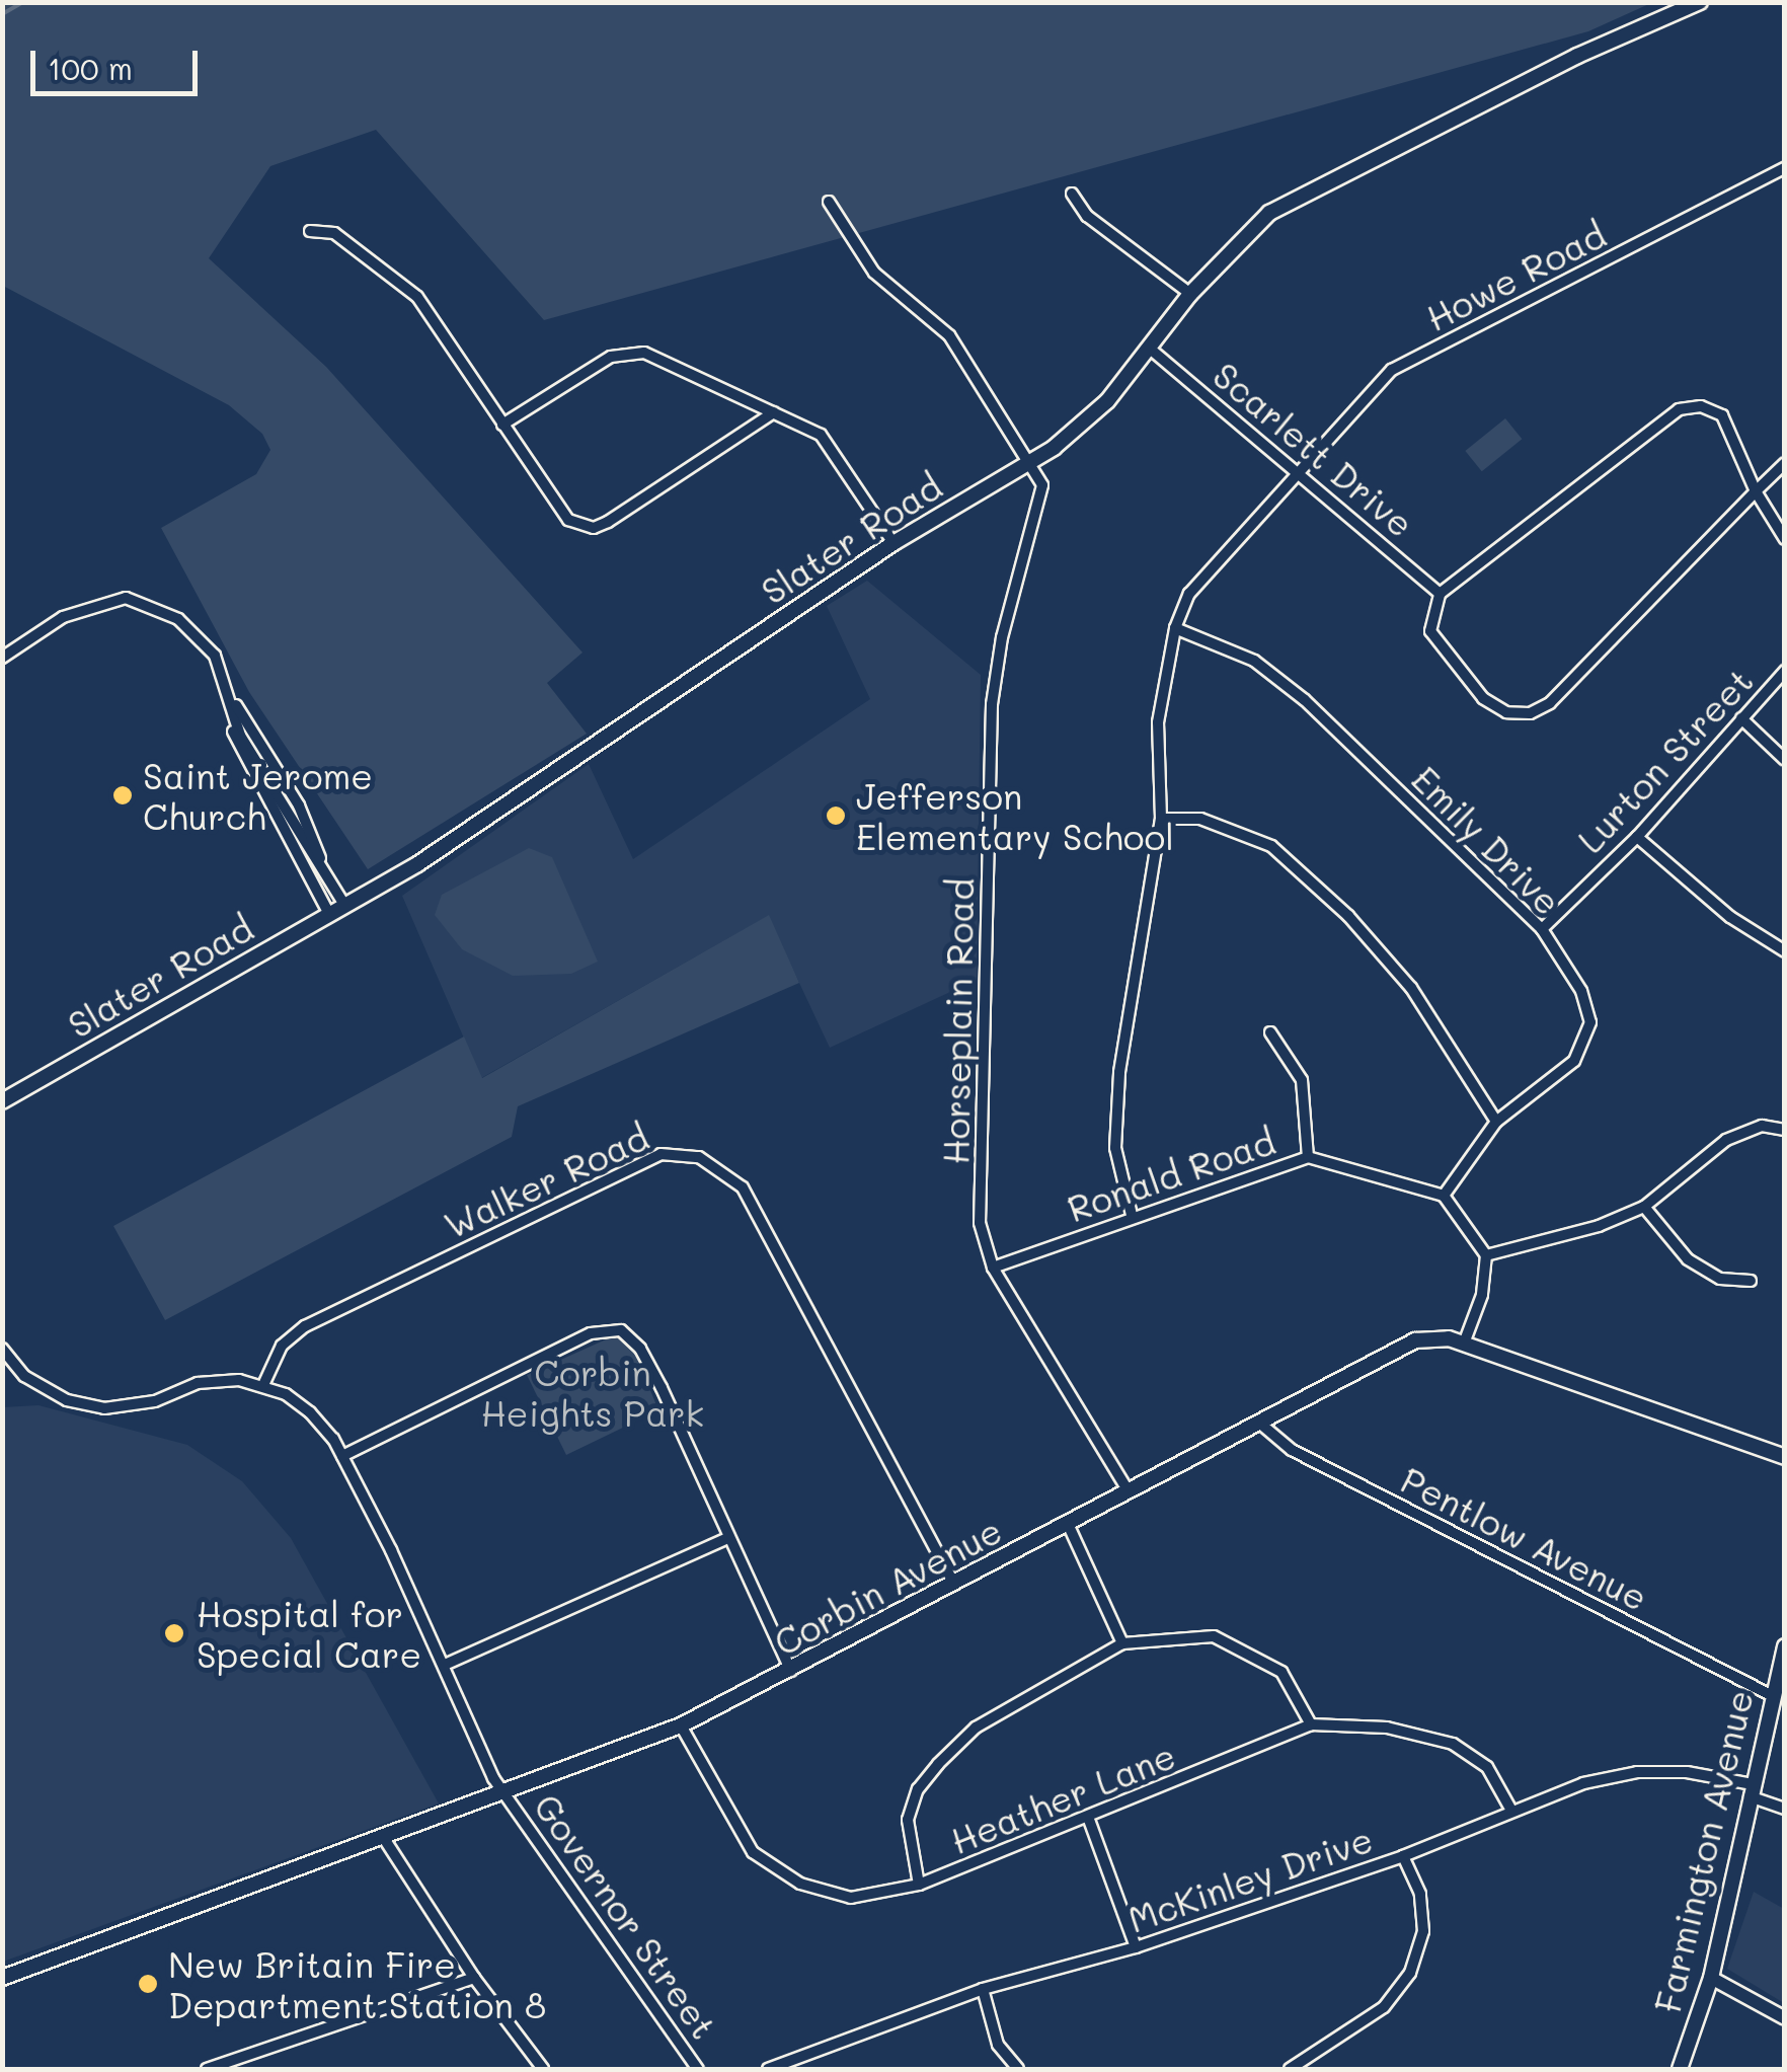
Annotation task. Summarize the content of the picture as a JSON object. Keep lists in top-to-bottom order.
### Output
{
  "streets": {
    "main road": ["Slater Road", "Corbin Avenue", "Farmington Avenue"],
    "street": [
      "Howe Road",
      "Scarlett Drive",
      "Lurton Street",
      "Emily Drive",
      "Horseplain Road",
      "Ronald Road",
      "Walker Road",
      "Pentlow Avenue",
      "Heather Lane",
      "McKinley Drive",
      "Governor Street"
    ]
  },
  "crossings": [
    ["Howe Road", "Scarlett Drive"],
    ["Howe Road", "Emily Drive"],
    ["Howe Road", "Ronald Road"],
    ["Scarlett Drive", "Slater Road"],
    ["Slater Road", "Horseplain Road"],
    ["Lurton Street", "Emily Drive"],
    ["Emily Drive", "Ronald Road"],
    ["Horseplain Road", "Ronald Road"],
    ["Horseplain Road", "Corbin Avenue"],
    ["Walker Road", "Corbin Avenue"],
    ["Walker Road", "Governor Street"],
    ["Pentlow Avenue", "Corbin Avenue"],
    ["Pentlow Avenue", "Farmington Avenue"],
    ["Corbin Avenue", "Heather Lane"],
    ["Corbin Avenue", "Governor Street"],
    ["Heather Lane", "McKinley Drive"],
    ["Farmington Avenue", "McKinley Drive"]
  ],
  "parks": ["Corbin Heights Park"],
  "places": [
    "Saint Jerome Church",
    "Jefferson Elementary School",
    "Hospital for Special Care",
    "New Britain Fire Department Station 8"
  ],
  "scale_bar": "100 m"
}
